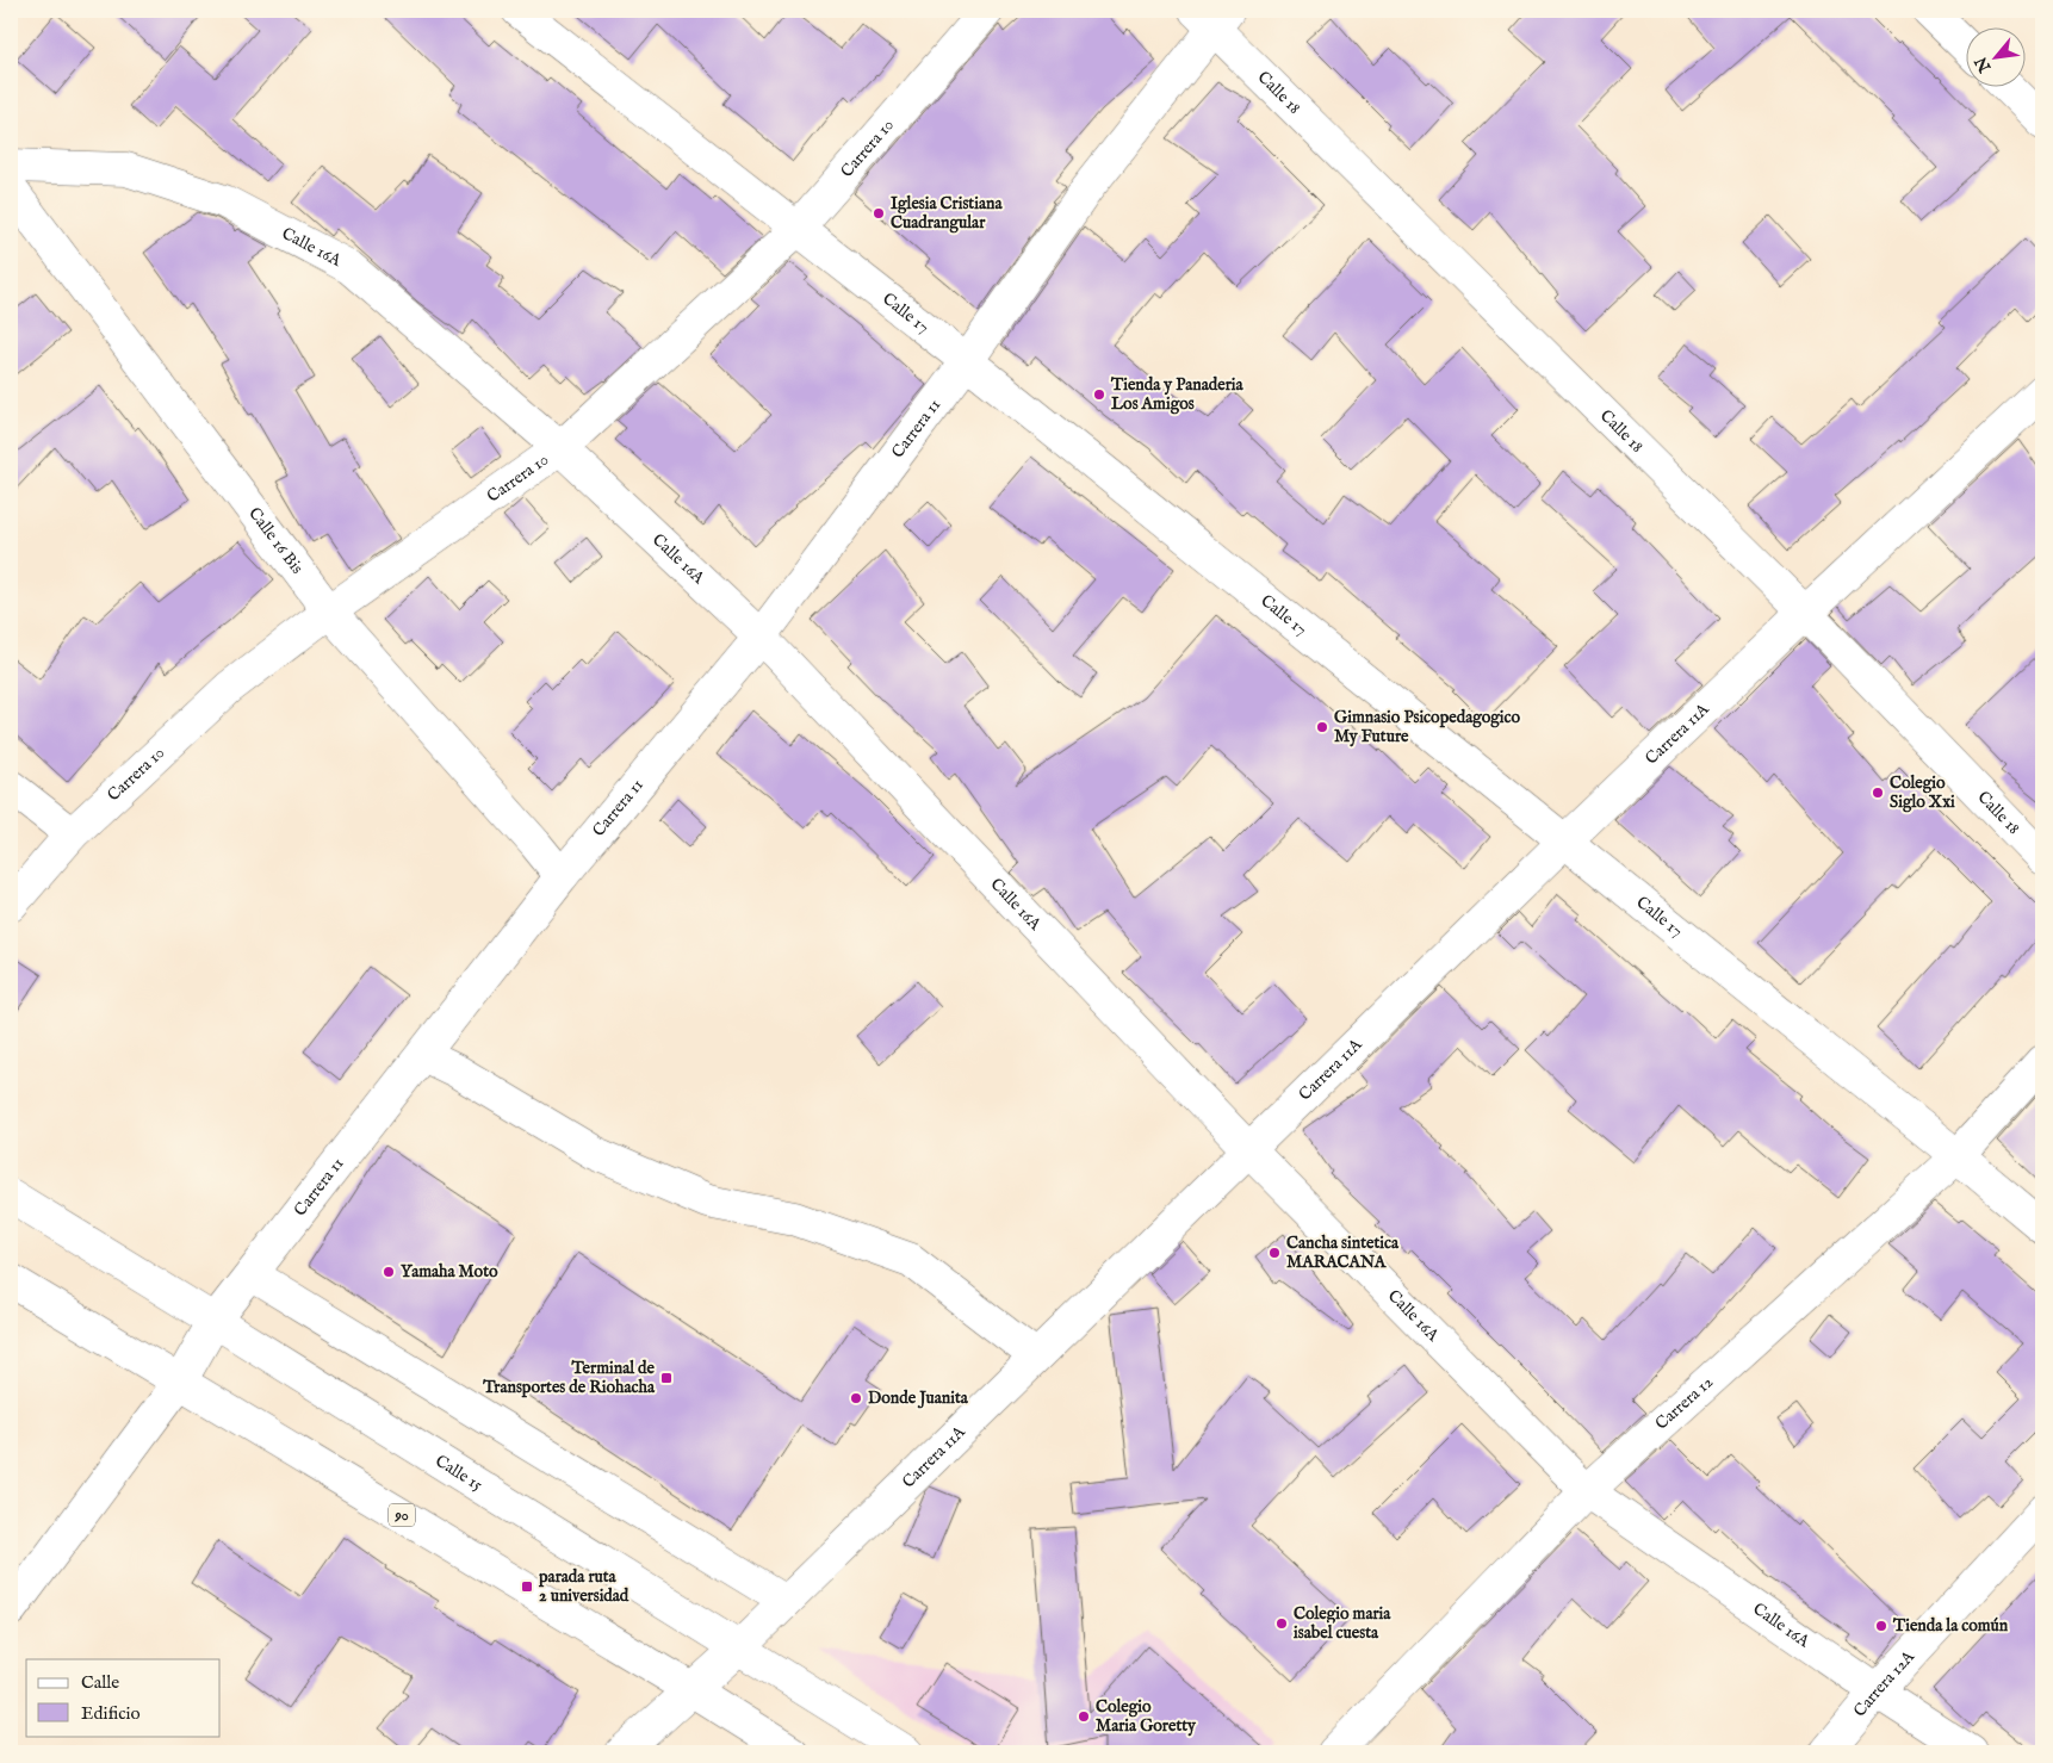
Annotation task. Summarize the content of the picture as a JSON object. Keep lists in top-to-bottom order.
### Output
{
  "streets": {
    "main road": [
      "Calle 18",
      "Carrera 10",
      "Calle 16A",
      "Calle 17",
      "Carrera 11",
      "Calle 16 Bis",
      "Carrera 11A",
      "Carrera 12",
      "Calle 15",
      "90",
      "Carrera 12A"
    ]
  },
  "crossings": [
    ["Calle 18", "Carrera 11"],
    ["Calle 18", "Carrera 11A"],
    ["Carrera 10", "Calle 16A"],
    ["Carrera 10", "Calle 17"],
    ["Carrera 10", "Calle 16 Bis"],
    ["Calle 16A", "Carrera 11"],
    ["Calle 16A", "Carrera 11A"],
    ["Calle 16A", "Carrera 12"],
    ["Calle 16A", "Carrera 12A"],
    ["Calle 17", "Carrera 11"],
    ["Calle 17", "Carrera 11A"],
    ["Calle 17", "Carrera 12"],
    ["Carrera 11", "Calle 16 Bis"],
    ["Carrera 11", "Calle 15"],
    ["Carrera 11", "90"],
    ["Carrera 11A", "Calle 15"],
    ["Carrera 11A", "90"]
  ],
  "places": {
    "other": [
      "Iglesia Cristiana Cuadrangular",
      "Tienda y Panaderia Los Amigos",
      "Gimnasio Psicopedagogico My Future",
      "Colegio Siglo Xxi",
      "Cancha sintetica MARACANA",
      "Yamaha Moto",
      "Donde Juanita",
      "Colegio maria isabel cuesta",
      "Tienda la común",
      "Colegio Maria Goretty"
    ],
    "transit": ["Terminal de Transportes de Riohacha", "parada ruta 2 universidad"]
  },
  "legend": ["Calle", "Edificio"],
  "north": "bottom left"
}
